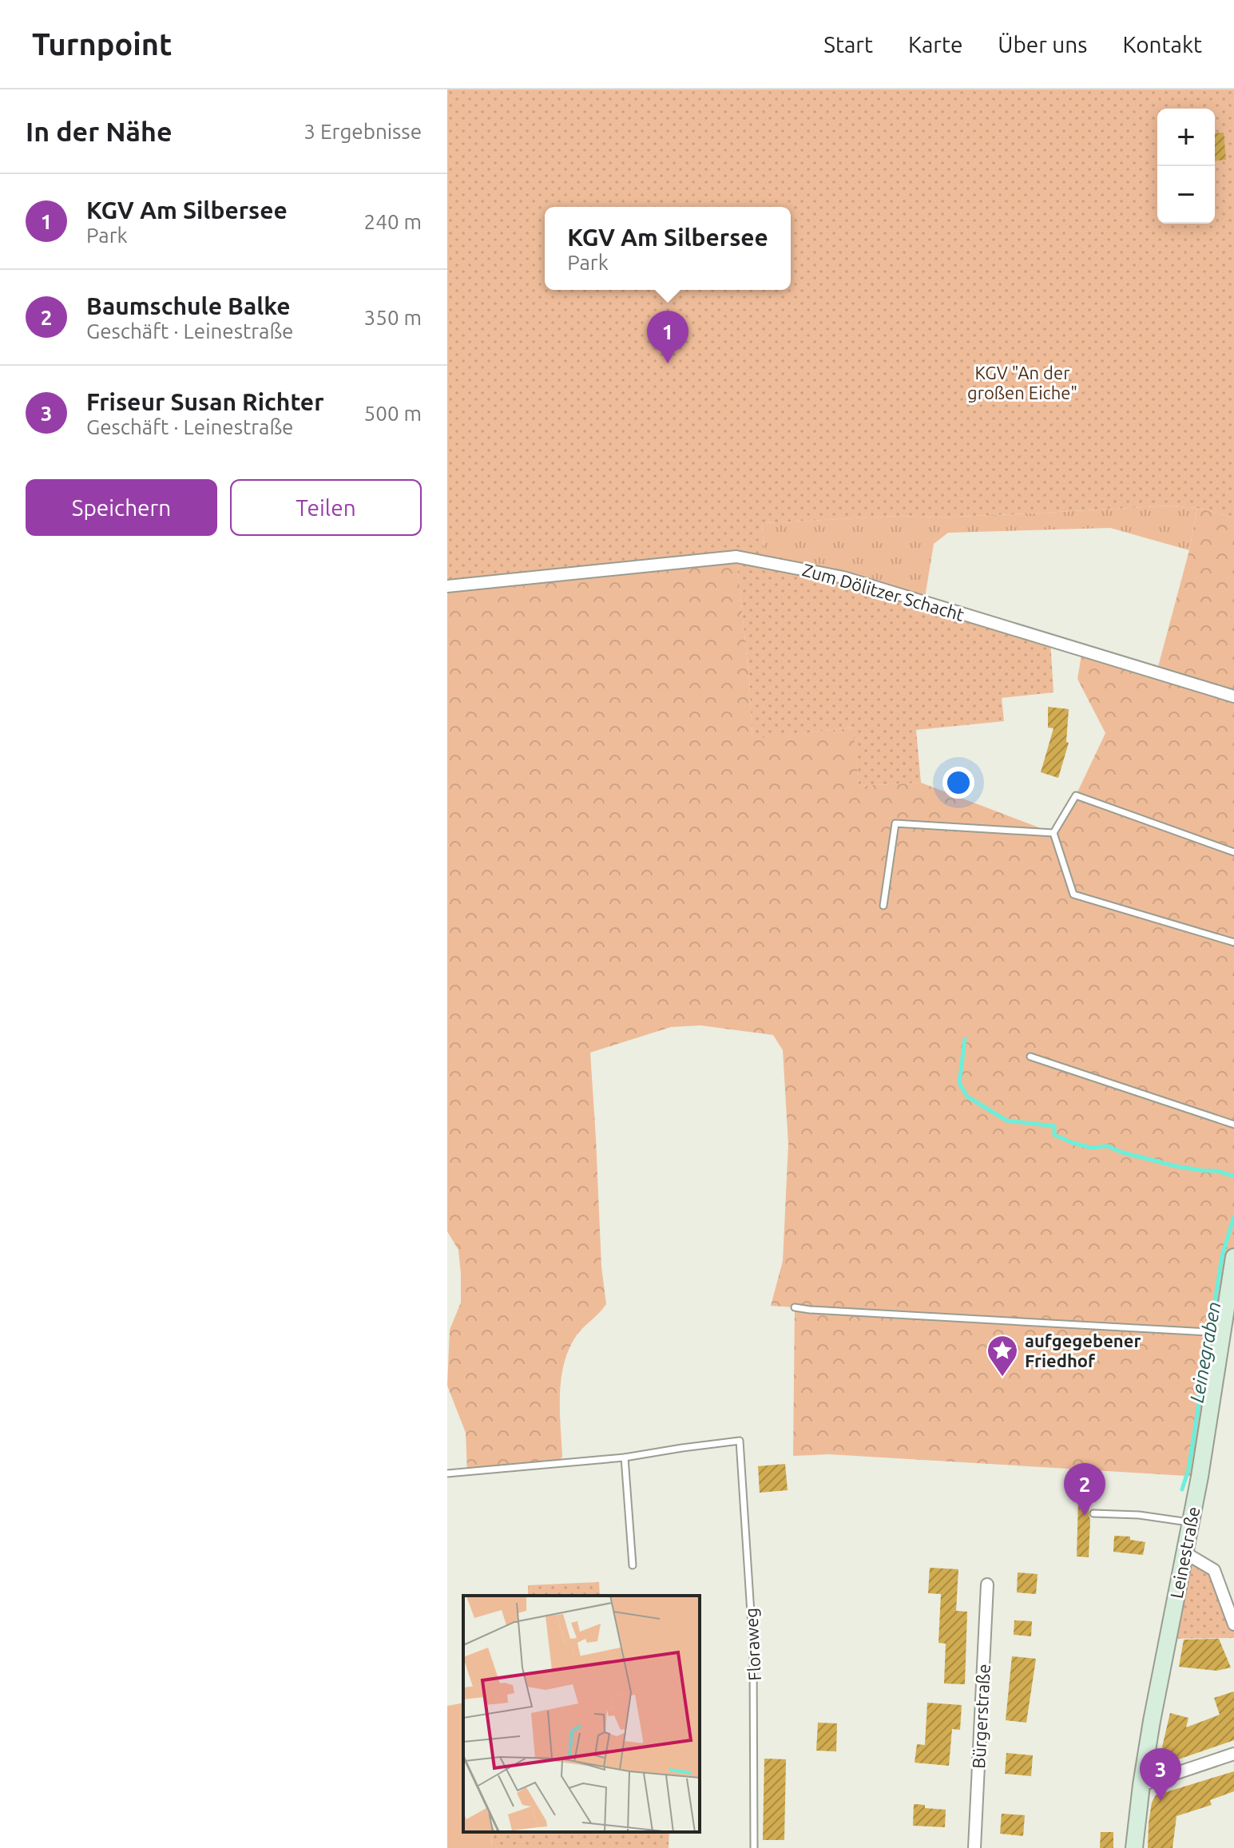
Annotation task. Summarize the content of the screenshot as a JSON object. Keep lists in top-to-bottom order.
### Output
{
  "streets": {
    "main road": ["Leinestraße"],
    "street": ["Zum Dölitzer Schacht", "Bürgerstraße"],
    "lane": ["Floraweg"]
  },
  "water": ["Leinegraben"],
  "parks": ["KGV \"An der großen Eiche\""],
  "places": {
    "place": ["aufgegebener Friedhof"]
  },
  "page": {
    "header": "Turnpoint",
    "nav": [
      "Start",
      "Karte",
      "Über uns",
      "Kontakt"
    ],
    "heading": ["In der Nähe", "3 Ergebnisse"],
    "map_buttons": ["+", "−"],
    "list": [
      {
        "mark": "1",
        "name": "KGV Am Silbersee",
        "note": "Park",
        "value": "240 m"
      },
      {
        "mark": "2",
        "name": "Baumschule Balke",
        "note": "Geschäft · Leinestraße",
        "value": "350 m"
      },
      {
        "mark": "3",
        "name": "Friseur Susan Richter",
        "note": "Geschäft · Leinestraße",
        "value": "500 m"
      }
    ],
    "popup": ["KGV Am Silbersee", "Park"],
    "pins": ["1", "2", "3"],
    "buttons": ["Speichern", "Teilen"]
  }
}
